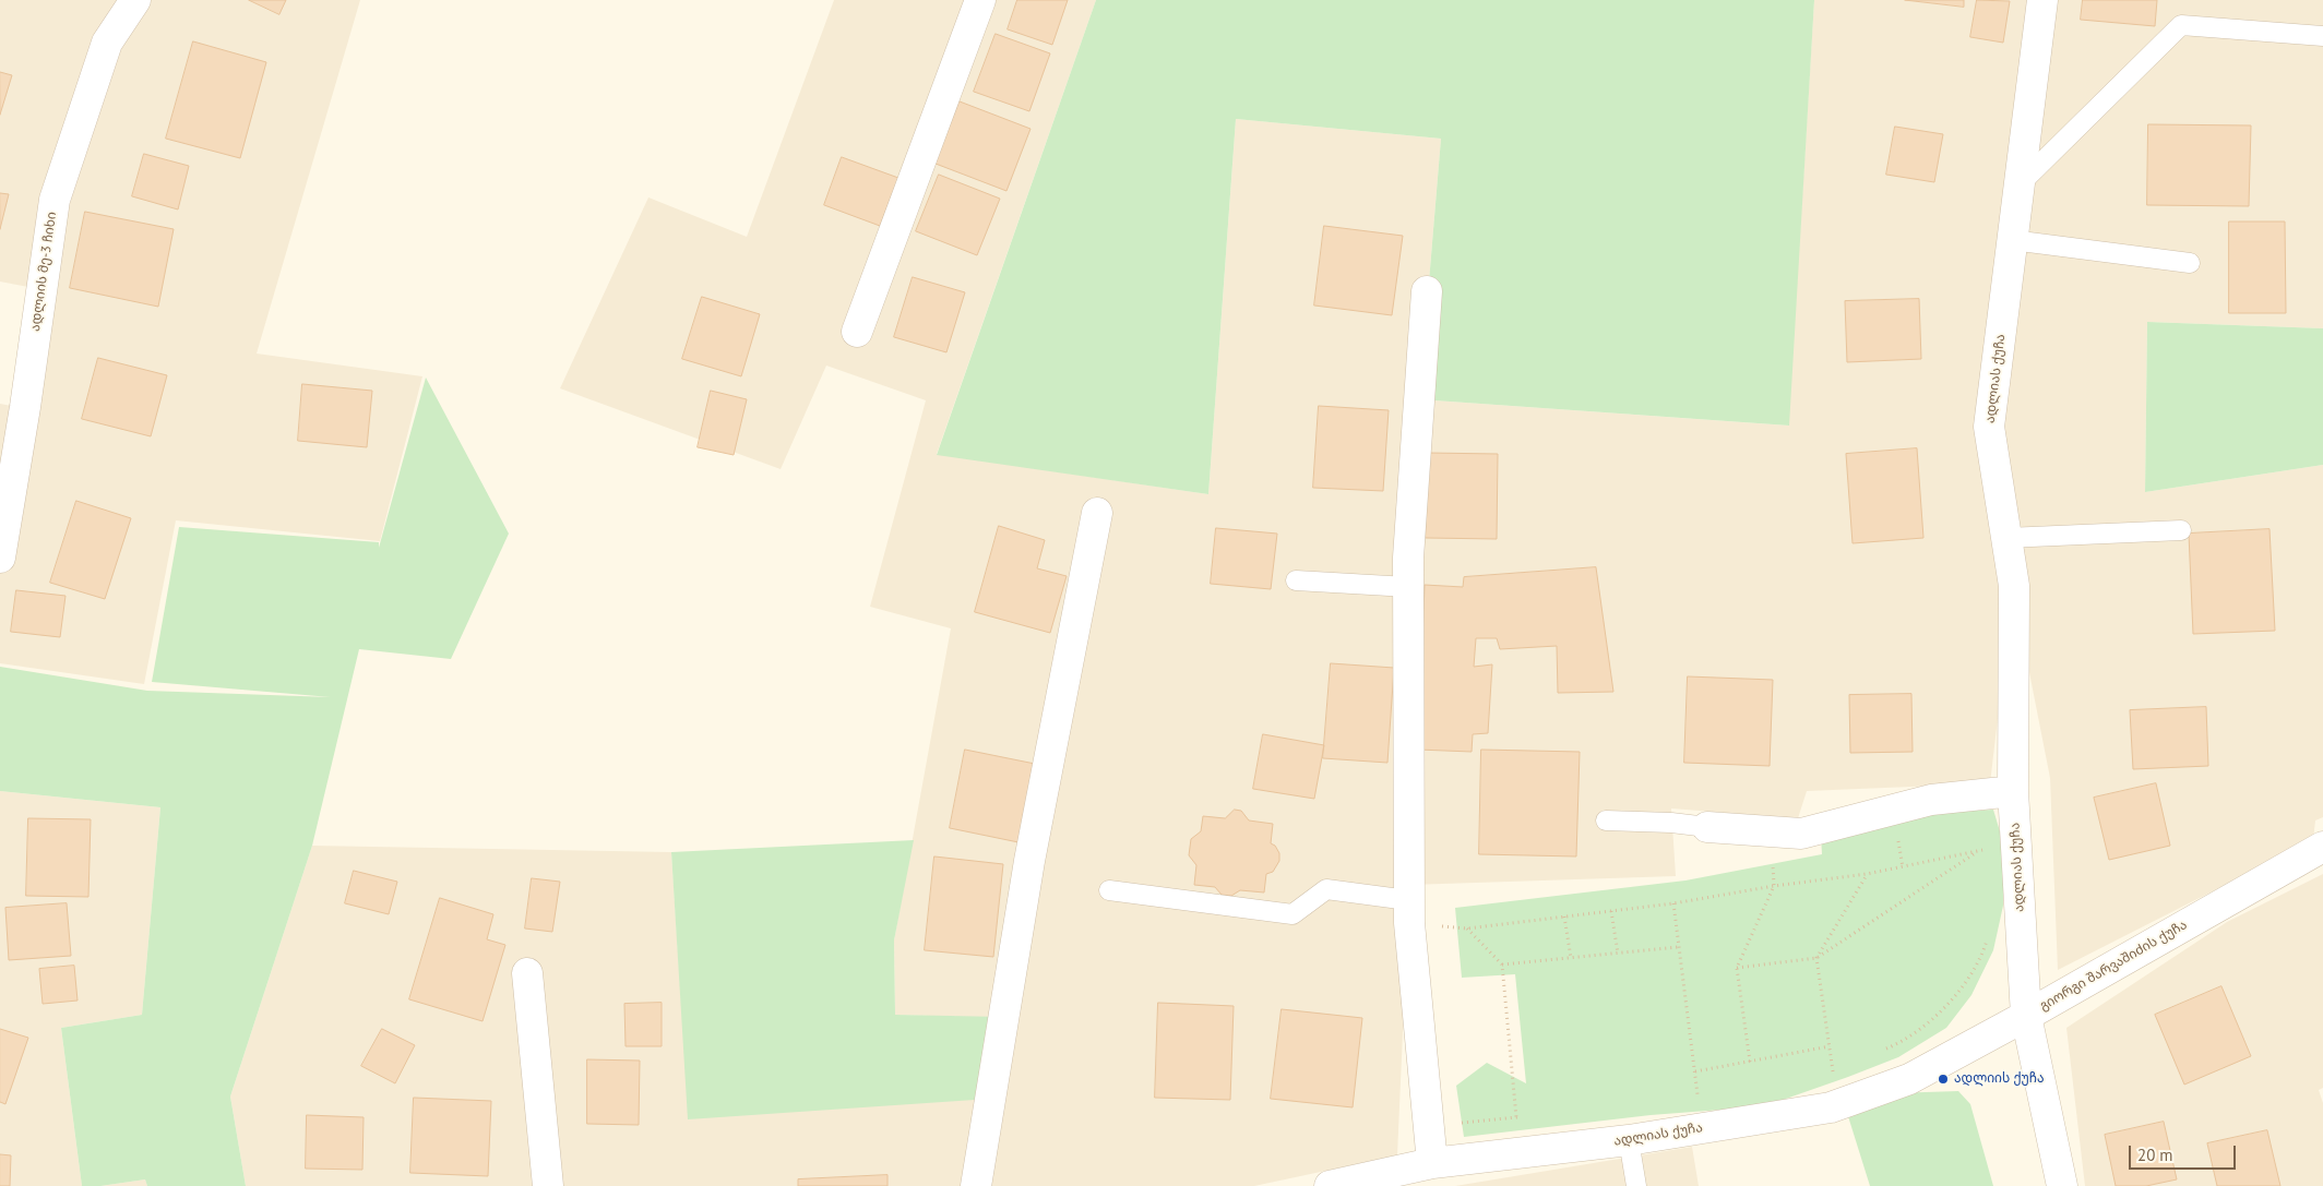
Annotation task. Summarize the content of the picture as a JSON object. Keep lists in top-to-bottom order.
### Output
{
  "streets": {
    "street": ["ადლიის მე-3 ჩიხი", "ადლიას ქუჩა", "გიორგი შარვაშიძის ქუჩა"]
  },
  "crossings": [
    ["ადლიას ქუჩა", "გიორგი შარვაშიძის ქუჩა"]
  ],
  "places": ["ადლიის ქუჩა"],
  "scale_bar": "20 m"
}
